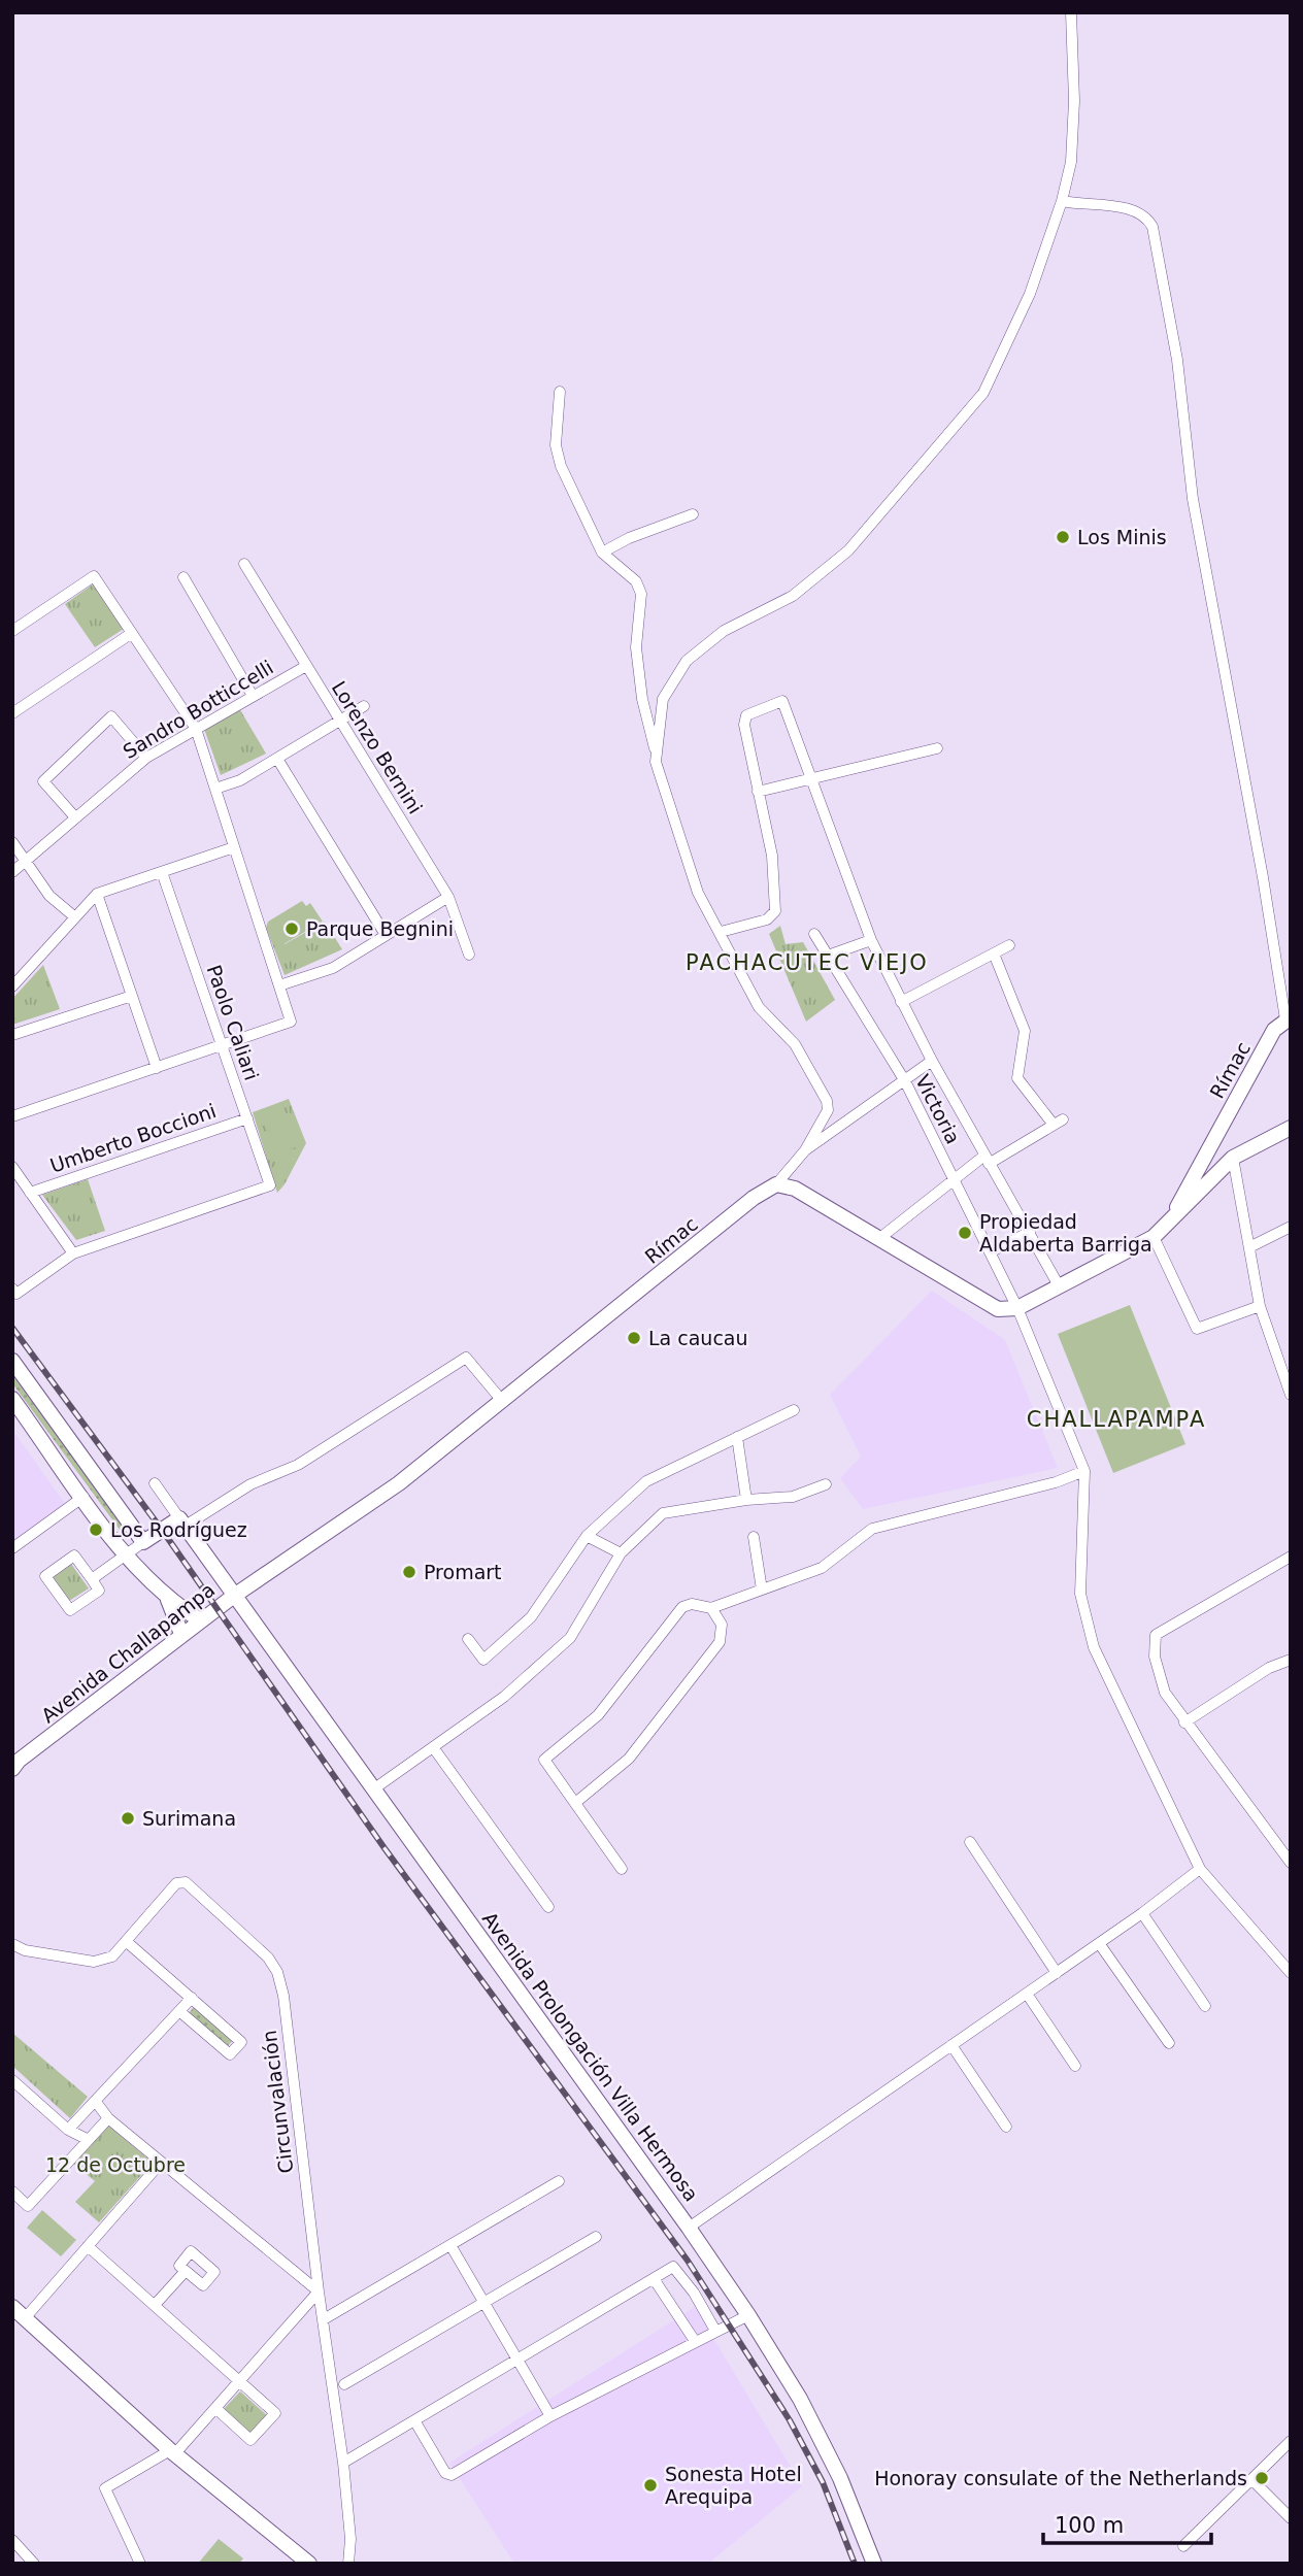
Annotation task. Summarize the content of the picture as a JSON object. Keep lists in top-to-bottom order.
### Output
{
  "streets": {
    "street": [
      "Sandro Botticcelli",
      "Lorenzo Bernini",
      "Paolo Caliari",
      "Rímac",
      "Victoria",
      "Umberto Boccioni",
      "Avenida Challapampa",
      "Avenida Prolongación Villa Hermosa",
      "Circunvalación"
    ]
  },
  "crossings": [
    ["Sandro Botticcelli", "Lorenzo Bernini"],
    ["Paolo Caliari", "Umberto Boccioni"],
    ["Rímac", "Victoria"],
    ["Rímac", "Avenida Challapampa"],
    ["Rímac", "Avenida Prolongación Villa Hermosa"],
    ["Avenida Challapampa", "Avenida Prolongación Villa Hermosa"]
  ],
  "districts": ["PACHACUTEC VIEJO", "CHALLAPAMPA"],
  "parks": ["12 de Octubre"],
  "places": [
    "Los Minis",
    "Parque Begnini",
    "Propiedad Aldaberta Barriga",
    "La caucau",
    "Los Rodríguez",
    "Promart",
    "Surimana",
    "Honoray consulate of the Netherlands",
    "Sonesta Hotel Arequipa"
  ],
  "scale_bar": "100 m"
}
